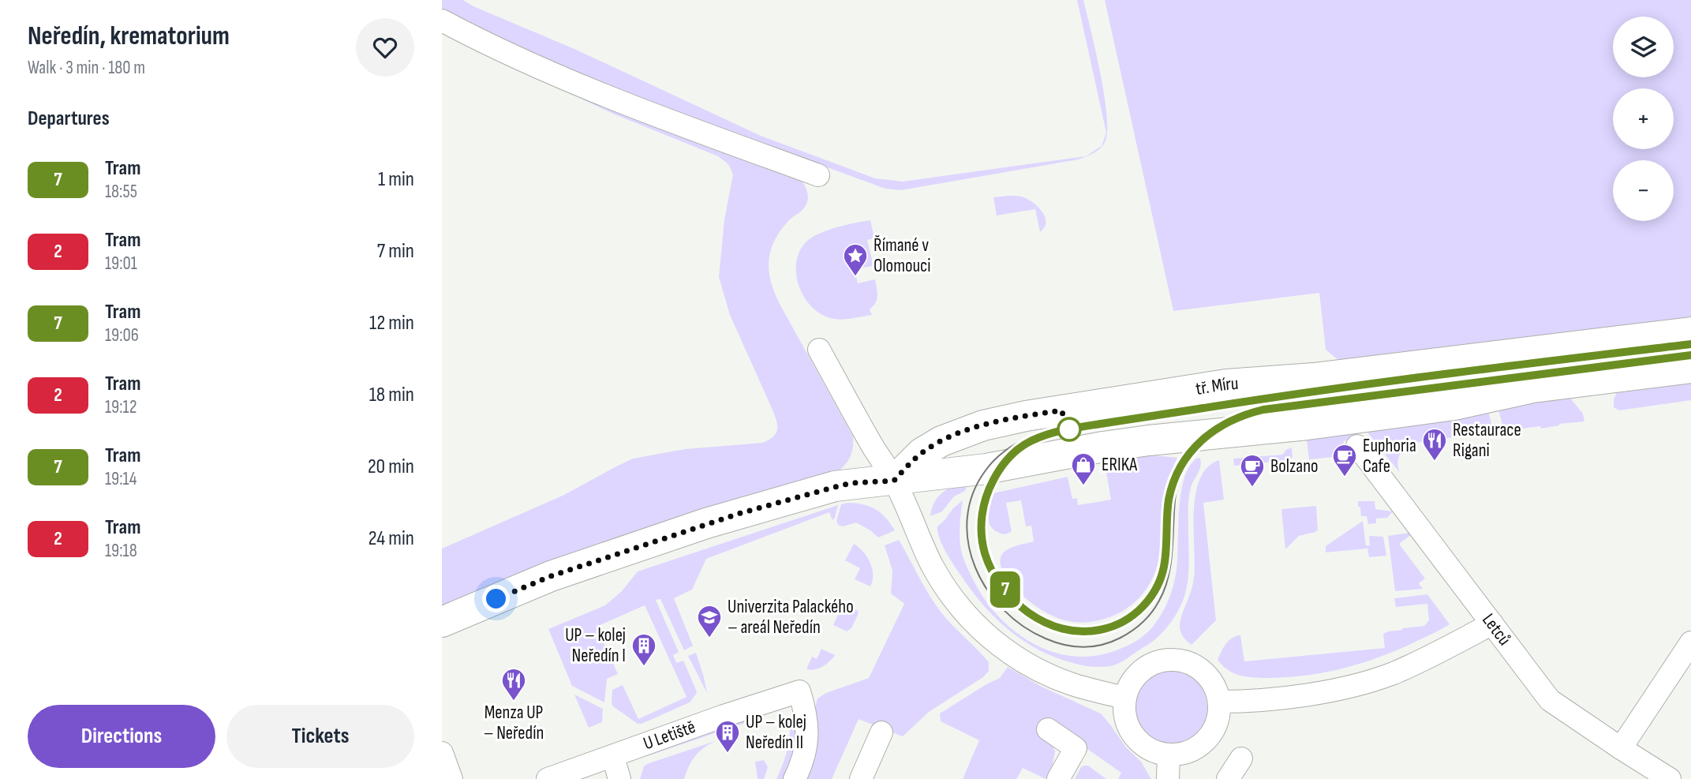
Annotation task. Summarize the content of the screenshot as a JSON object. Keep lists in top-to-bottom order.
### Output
{
  "streets": {
    "main road": ["tř. Míru"],
    "street": ["Letců", "U Letiště"]
  },
  "places": {
    "place": ["Římané v Olomouci"],
    "restaurant": ["Restaurace Rigani", "Menza UP – Neředín"],
    "cafe": ["Euphoria Cafe", "Bolzano"],
    "shop": ["ERIKA"],
    "school or university": ["Univerzita Palackého – areál Neředín"],
    "building": ["UP – kolej Neředín I", "UP – kolej Neředín II"]
  },
  "lines": ["tram line 7"],
  "page": {
    "heading": [
      ["Neředín, krematorium", "Walk · 3 min · 180 m"],
      "Departures"
    ],
    "on_map": "7",
    "map_buttons": ["+", "−"],
    "list": [
      {
        "mark": "7",
        "name": "Tram",
        "note": "18:55",
        "value": "1 min"
      },
      {
        "mark": "2",
        "name": "Tram",
        "note": "19:01",
        "value": "7 min"
      },
      {
        "mark": "7",
        "name": "Tram",
        "note": "19:06",
        "value": "12 min"
      },
      {
        "mark": "2",
        "name": "Tram",
        "note": "19:12",
        "value": "18 min"
      },
      {
        "mark": "7",
        "name": "Tram",
        "note": "19:14",
        "value": "20 min"
      },
      {
        "mark": "2",
        "name": "Tram",
        "note": "19:18",
        "value": "24 min"
      }
    ],
    "buttons": ["Directions", "Tickets"]
  }
}
